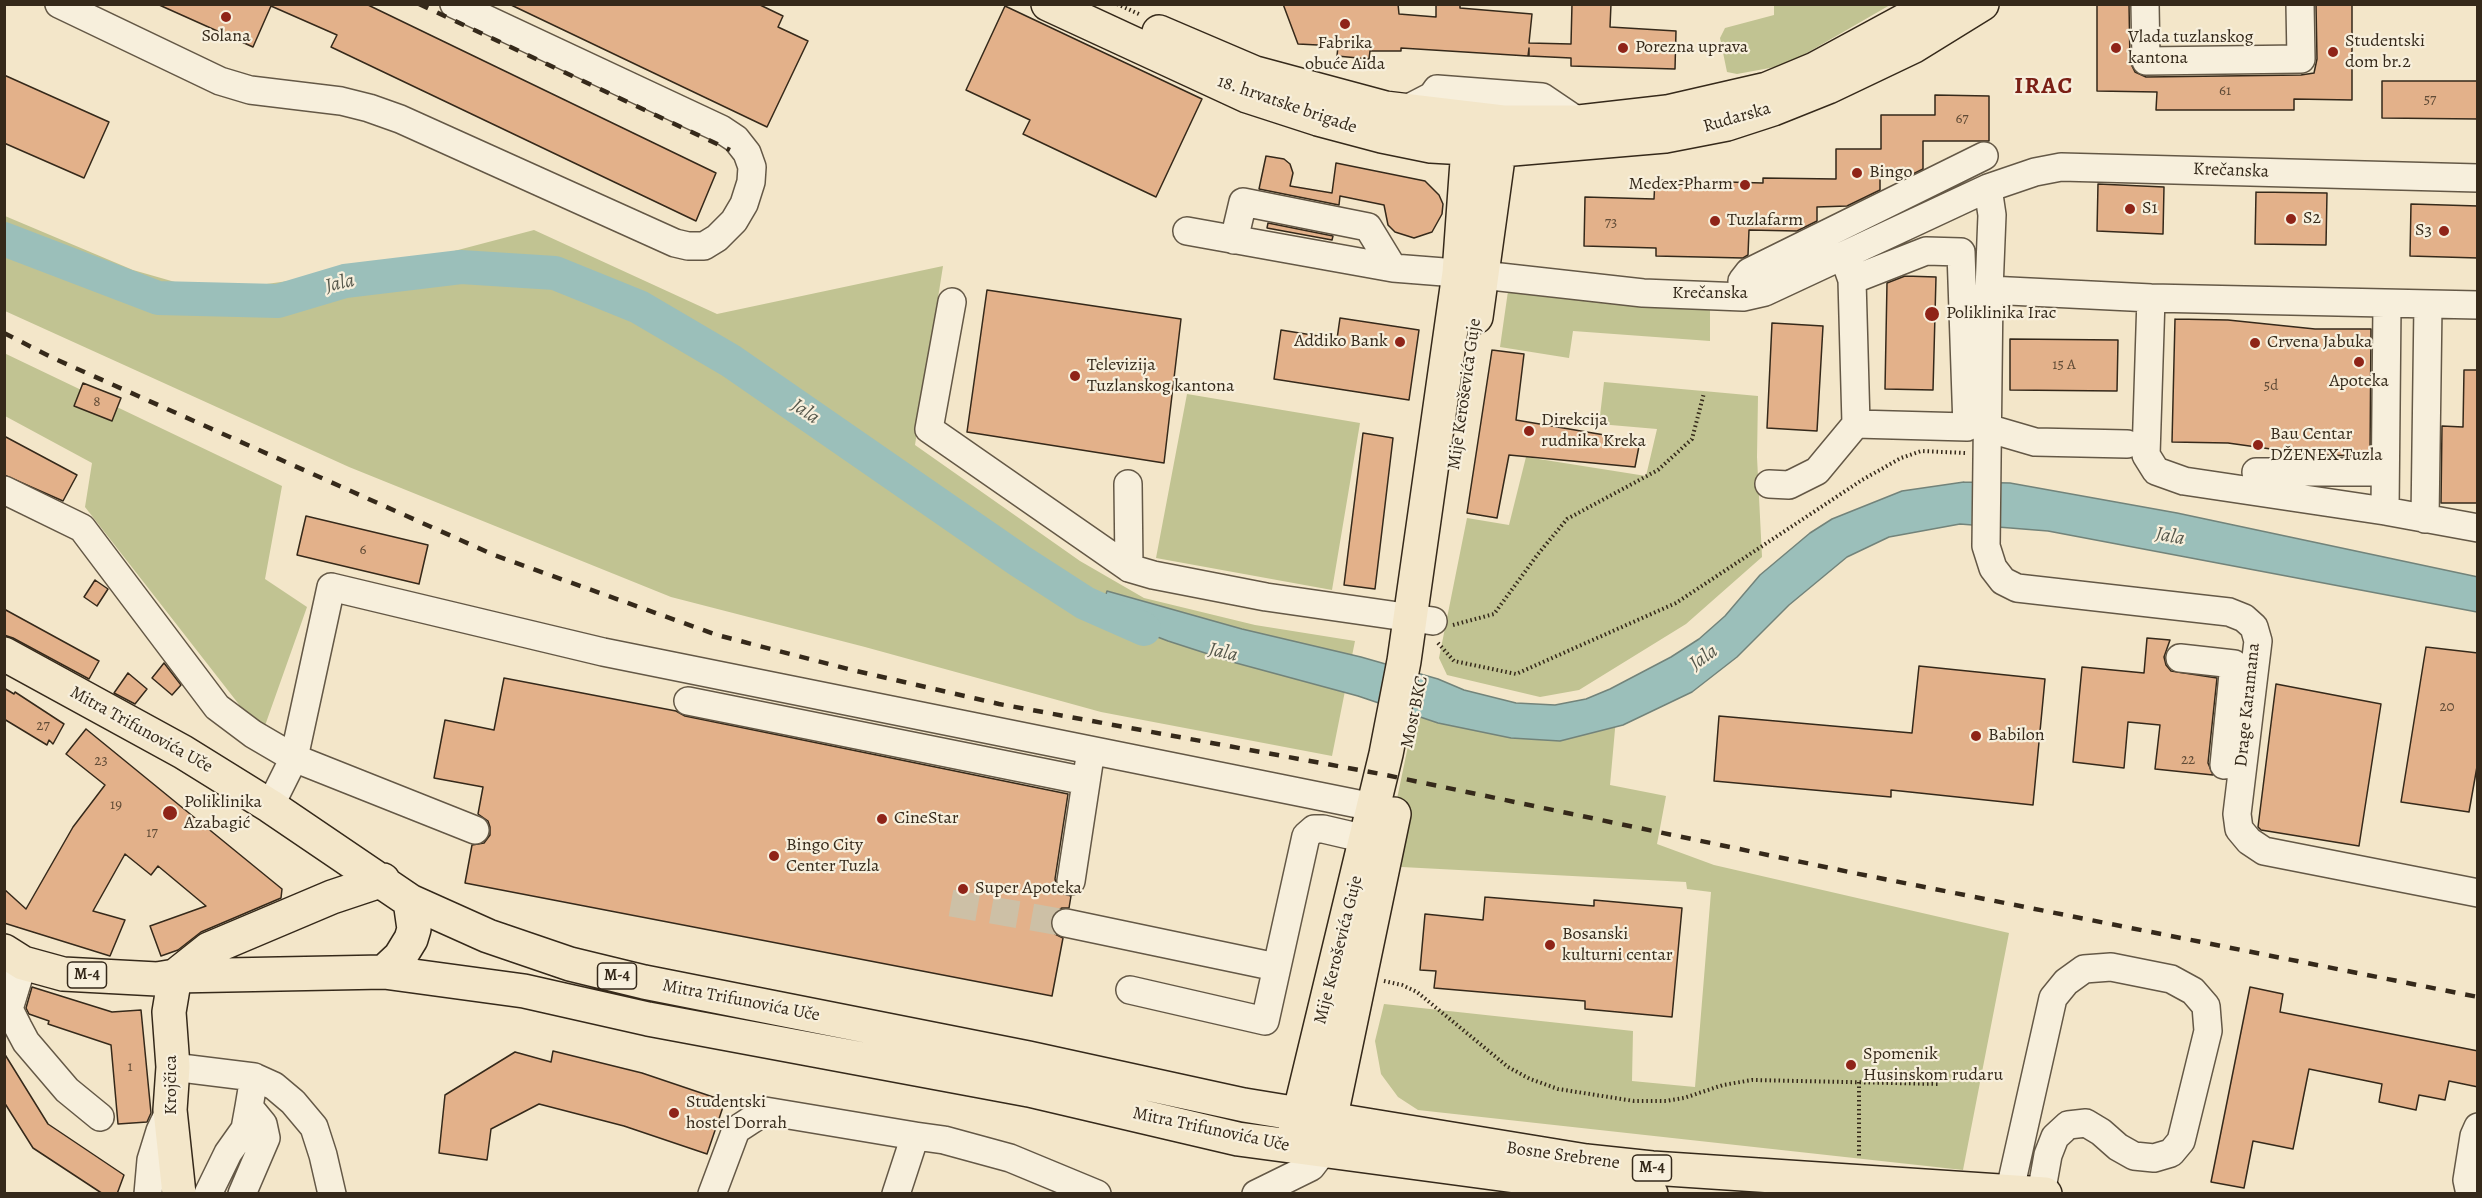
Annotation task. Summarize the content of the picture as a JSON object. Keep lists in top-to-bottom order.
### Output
{
  "streets": {
    "main road": [
      "18. hrvatske brigade",
      "Rudarska",
      "Mije Keroševića Guje",
      "Most BKC",
      "Mitra Trifunovića Uče",
      "M-4",
      "Krojčica",
      "Bosne Srebrene"
    ],
    "street": ["Krečanska", "Drage Karamana"]
  },
  "crossings": [
    ["18. hrvatske brigade", "Rudarska"],
    ["18. hrvatske brigade", "Mije Keroševića Guje"],
    ["Rudarska", "Mije Keroševića Guje"],
    ["Krečanska", "Mije Keroševića Guje"],
    ["Mije Keroševića Guje", "Most BKC"],
    ["Mije Keroševića Guje", "Mitra Trifunovića Uče"],
    ["Mije Keroševića Guje", "Bosne Srebrene"],
    ["Mitra Trifunovića Uče", "M-4"],
    ["Mitra Trifunovića Uče", "Krojčica"],
    ["Mitra Trifunovića Uče", "Bosne Srebrene"],
    ["M-4", "Krojčica"]
  ],
  "districts": ["IRAC"],
  "water": ["Jala"],
  "places": [
    "Solana",
    "Fabrika obuće Aida",
    "Porezna uprava",
    "Vlada tuzlanskog kantona",
    "Studentski dom br.2",
    "Bingo",
    "Medex-Pharm",
    "S1",
    "S2",
    "Tuzlafarm",
    "S3",
    "Poliklinika Irac",
    "Addiko Bank",
    "Crvena Jabuka",
    "Apoteka",
    "Televizija Tuzlanskog kantona",
    "Direkcija rudnika Kreka",
    "Bau Centar DŽENEX Tuzla",
    "Babilon",
    "Poliklinika Azabagić",
    "CineStar",
    "Bingo City Center Tuzla",
    "Super Apoteka",
    "Bosanski kulturni centar",
    "Spomenik Husinskom rudaru",
    "Studentski hostel Dorrah"
  ],
  "house_numbers": [
    "61",
    "57",
    "67",
    "73",
    "15 A",
    "5d",
    "8",
    "6",
    "20",
    "27",
    "22",
    "23",
    "19",
    "17",
    "1"
  ]
}
